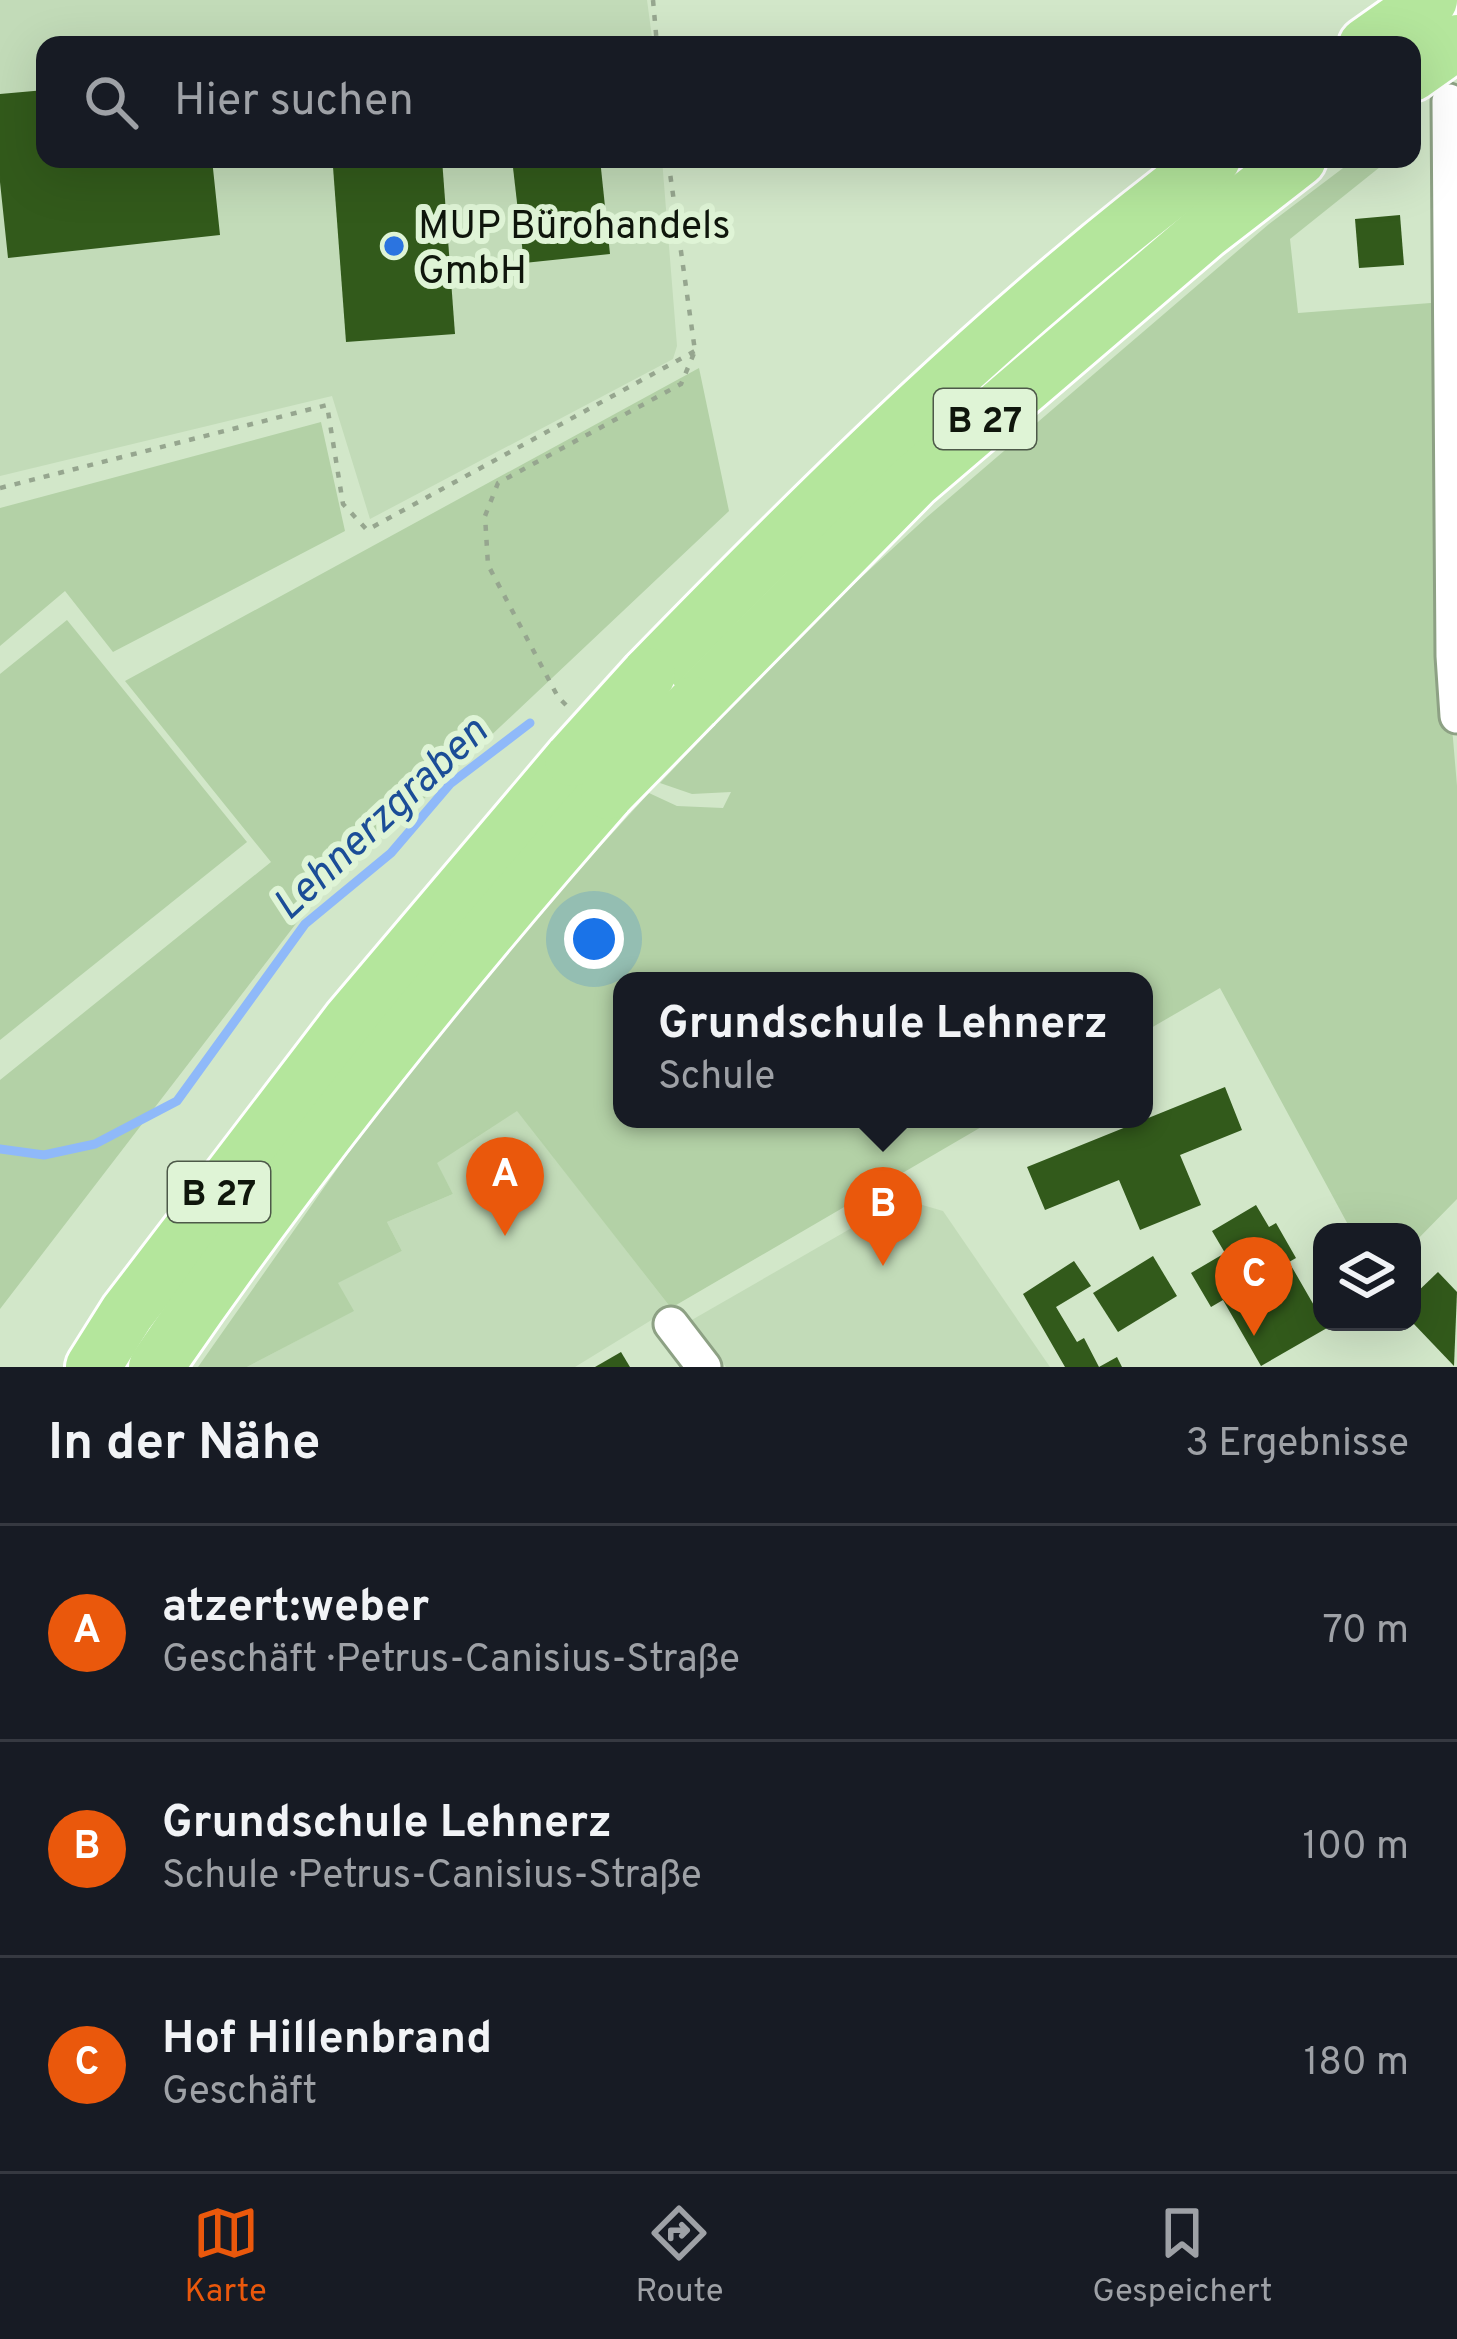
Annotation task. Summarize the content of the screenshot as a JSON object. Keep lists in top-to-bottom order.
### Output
{
  "streets": {
    "highway": ["B 27"]
  },
  "water": ["Lehnerzgraben"],
  "places": ["MUP Bürohandels GmbH"],
  "page": {
    "search": "Hier suchen",
    "popup": ["Grundschule Lehnerz", "Schule"],
    "pins": ["A", "B", "C"],
    "heading": ["In der Nähe", "3 Ergebnisse"],
    "list": [
      {
        "mark": "A",
        "name": "atzert:weber",
        "note": "Geschäft · Petrus-Canisius-Straße",
        "value": "70 m"
      },
      {
        "mark": "B",
        "name": "Grundschule Lehnerz",
        "note": "Schule · Petrus-Canisius-Straße",
        "value": "100 m"
      },
      {
        "mark": "C",
        "name": "Hof Hillenbrand",
        "note": "Geschäft",
        "value": "180 m"
      }
    ],
    "nav": ["Karte", "Route", "Gespeichert"]
  }
}
